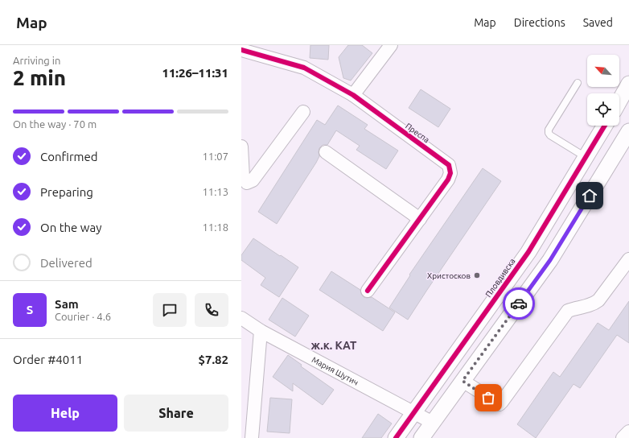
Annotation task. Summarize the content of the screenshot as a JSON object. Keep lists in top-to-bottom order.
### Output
{
  "streets": {
    "street": ["Преспа", "Пловдивска", "Мария Шутич"]
  },
  "crossings": [
    ["Пловдивска", "Мария Шутич"]
  ],
  "districts": ["ж.к. КАТ"],
  "places": ["Христосков"],
  "north": "top left",
  "page": {
    "header": "Map",
    "nav": ["Map", "Directions", "Saved"],
    "heading": ["2 min", "Arriving in", "11:26–11:31"],
    "panel": [
      "Sam",
      "Courier · 4.6",
      "Order #4011",
      "$7.82"
    ],
    "bar": "On the way · 70 m",
    "list": [
      ["Confirmed", "11:07"],
      ["Preparing", "11:13"],
      ["On the way", "11:18"],
      "Delivered"
    ],
    "round": "S",
    "buttons": ["Help", "Share"]
  }
}
